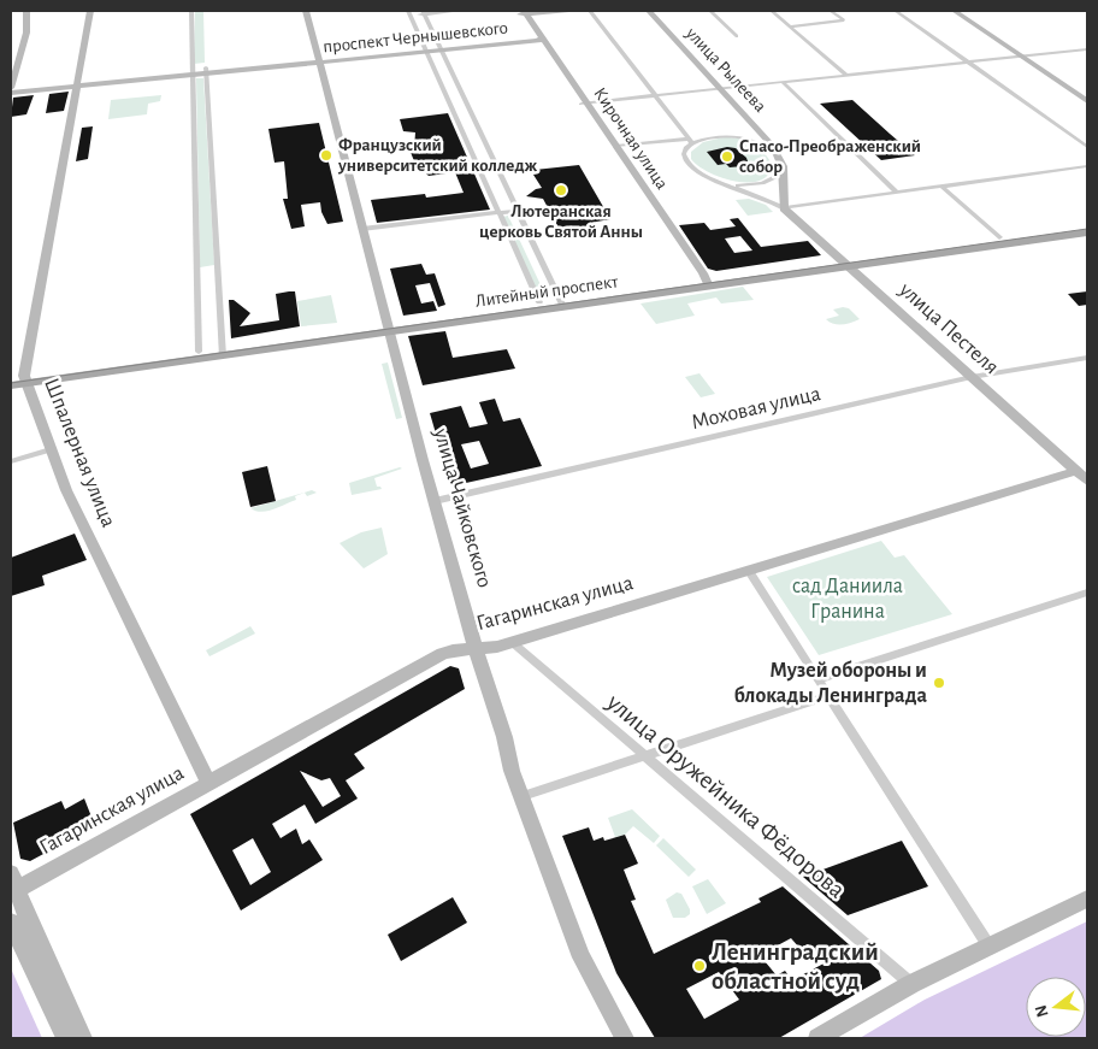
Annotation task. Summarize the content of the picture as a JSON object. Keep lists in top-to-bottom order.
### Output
{
  "streets": {
    "main road": ["Литейный проспект"],
    "street": [
      "проспект Чернышевского",
      "улица Рылеева",
      "Кирочная улица",
      "улица Пестеля",
      "Моховая улица",
      "Шпалерная улица",
      "улица Чайковского",
      "Гагаринская улица",
      "улица Оружейника Фёдорова"
    ]
  },
  "crossings": [
    ["проспект Чернышевского", "Кирочная улица"],
    ["проспект Чернышевского", "Шпалерная улица"],
    ["проспект Чернышевского", "улица Чайковского"],
    ["улица Рылеева", "улица Пестеля"],
    ["Кирочная улица", "Литейный проспект"],
    ["Литейный проспект", "улица Пестеля"],
    ["Литейный проспект", "Шпалерная улица"],
    ["Литейный проспект", "улица Чайковского"],
    ["улица Пестеля", "Моховая улица"],
    ["улица Пестеля", "Гагаринская улица"],
    ["Моховая улица", "улица Чайковского"],
    ["Шпалерная улица", "Гагаринская улица"],
    ["улица Чайковского", "Гагаринская улица"],
    ["Гагаринская улица", "улица Оружейника Фёдорова"]
  ],
  "parks": ["сад Даниила Гранина"],
  "places": [
    "Французский университетский колледж",
    "Спасо-Преображенский собор",
    "Лютеранская церковь Святой Анны",
    "Музей обороны и блокады Ленинграда",
    "Ленинградский областной суд"
  ],
  "north": "left"
}
